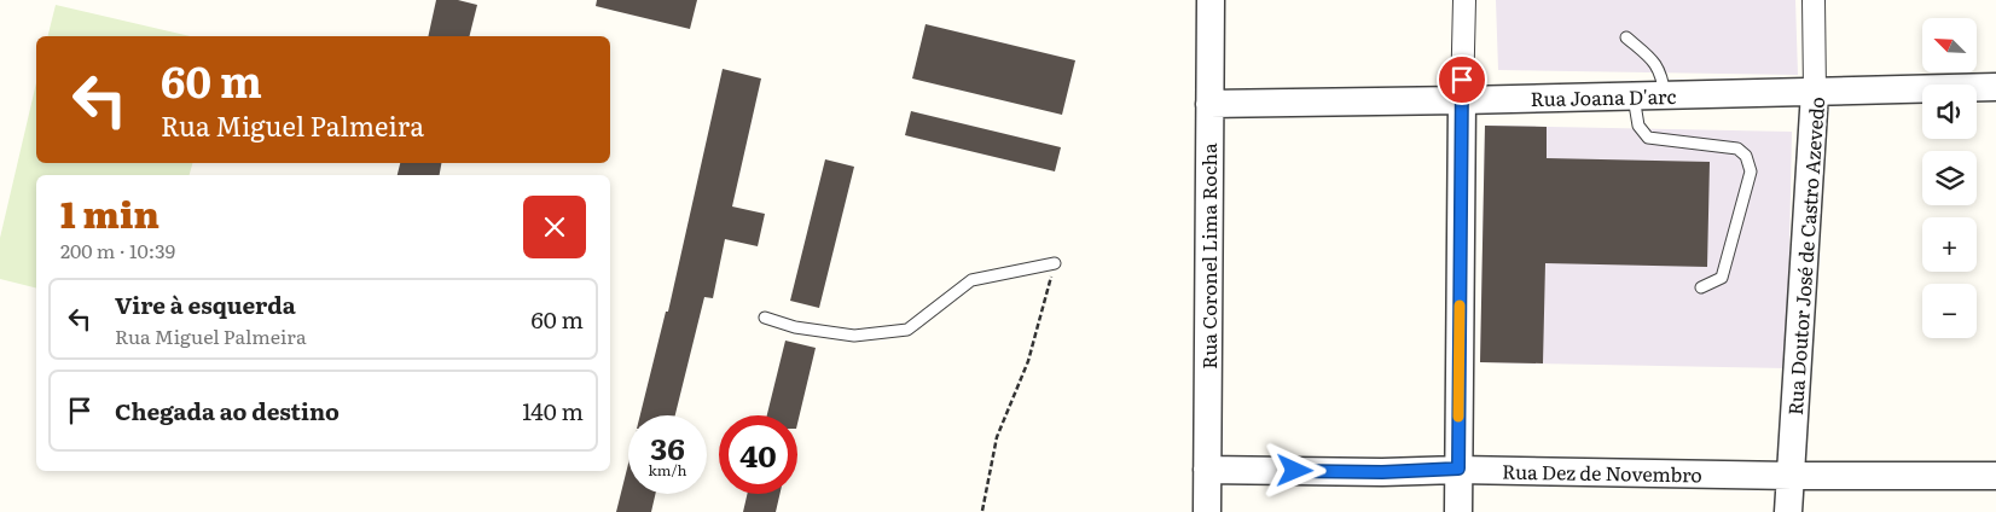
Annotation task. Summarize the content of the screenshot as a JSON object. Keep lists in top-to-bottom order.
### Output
{
  "streets": {
    "street": [
      "Rua Joana D'arc",
      "Rua Coronel Lima Rocha",
      "Rua Doutor José de Castro Azevedo",
      "Rua Dez de Novembro"
    ]
  },
  "crossings": [
    ["Rua Joana D'arc", "Rua Coronel Lima Rocha"],
    ["Rua Joana D'arc", "Rua Doutor José de Castro Azevedo"],
    ["Rua Coronel Lima Rocha", "Rua Dez de Novembro"],
    ["Rua Doutor José de Castro Azevedo", "Rua Dez de Novembro"]
  ],
  "north": "top left",
  "page": {
    "map_buttons": ["+", "−"],
    "turn": ["60 m", "Rua Miguel Palmeira"],
    "heading": ["1 min", "200 m · 10:39"],
    "list": [
      {
        "name": "Vire à esquerda",
        "note": "Rua Miguel Palmeira",
        "value": "60 m"
      },
      {
        "name": "Chegada ao destino",
        "value": "140 m"
      }
    ],
    "speed": "36 km/h",
    "limit": "40"
  }
}
